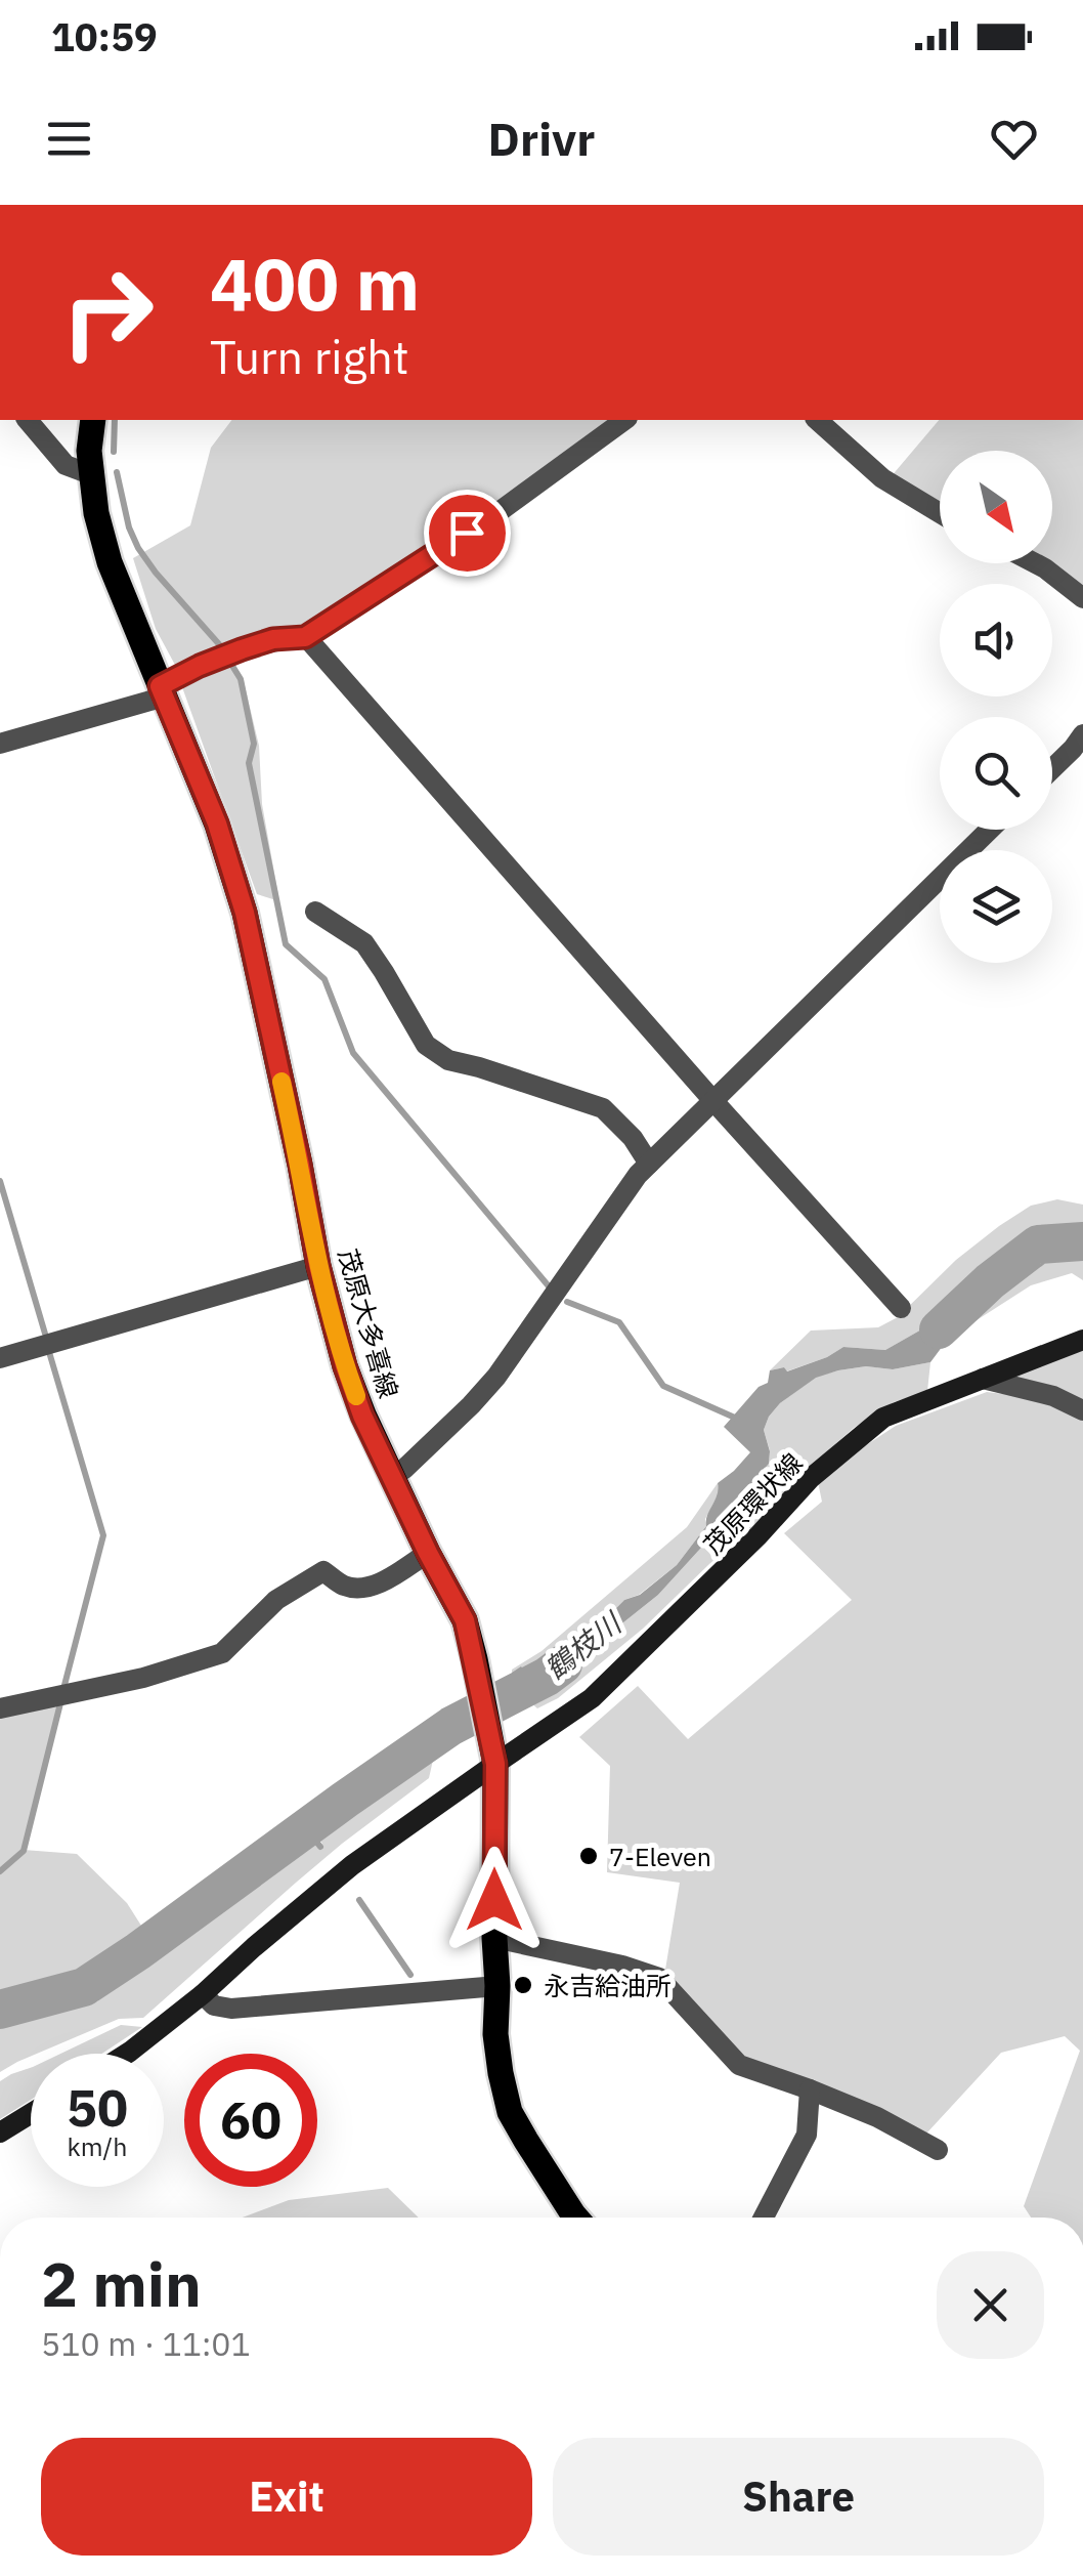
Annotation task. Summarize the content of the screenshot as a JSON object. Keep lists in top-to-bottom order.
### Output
{
  "streets": {
    "main road": ["茂原大多喜線", "茂原環状線"]
  },
  "crossings": [
    ["茂原大多喜線", "茂原環状線"]
  ],
  "water": ["鶴枝川"],
  "places": ["7-Eleven", "永吉給油所"],
  "north": "bottom right",
  "page": {
    "status": "10:59",
    "header": "Drivr",
    "turn": ["400 m", "Turn right"],
    "speed": "50 km/h",
    "limit": "60",
    "heading": ["2 min", "510 m · 11:01"],
    "buttons": ["Exit", "Share"]
  }
}
